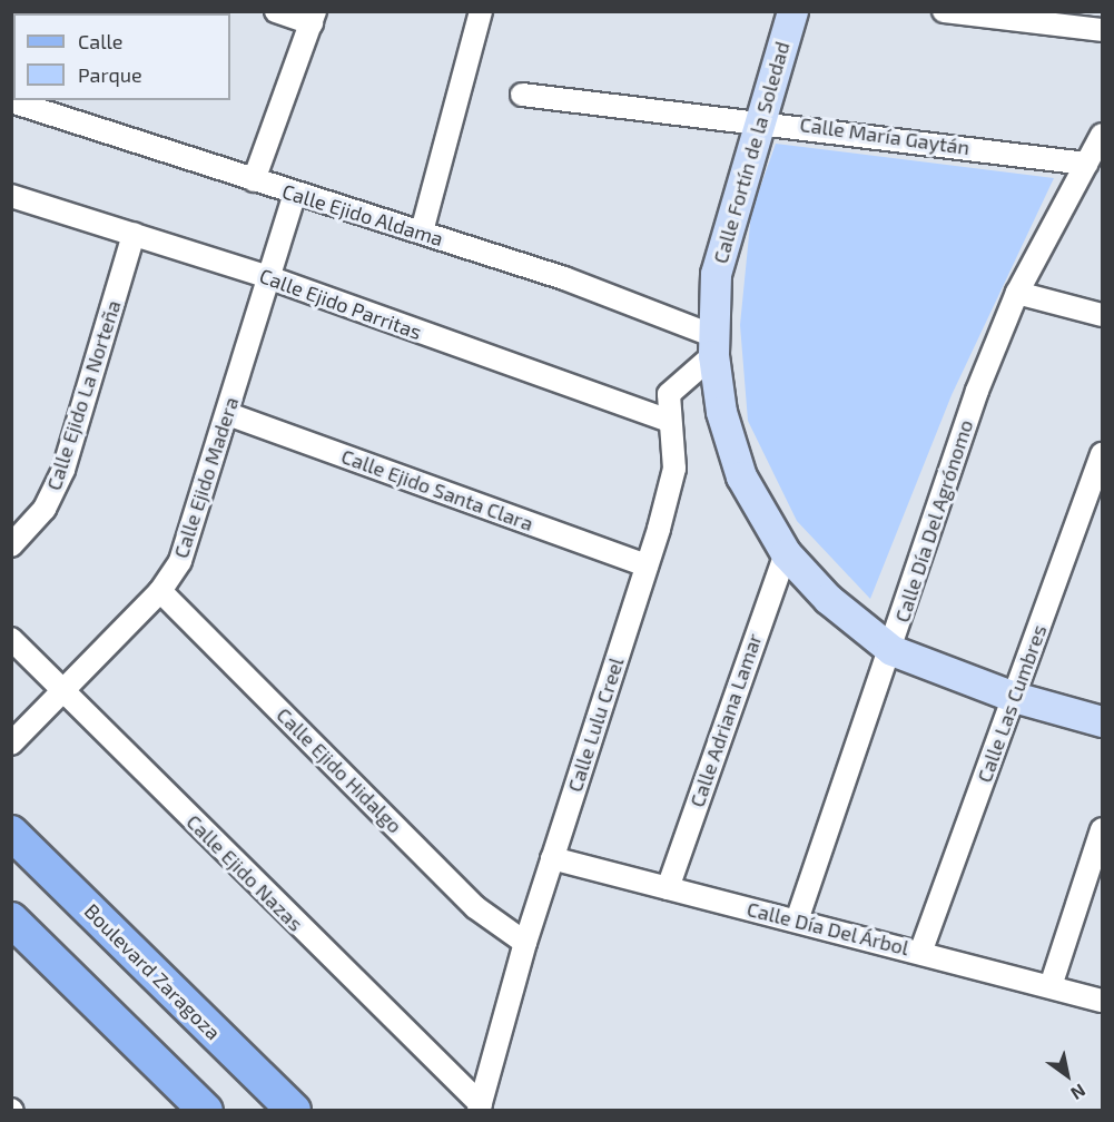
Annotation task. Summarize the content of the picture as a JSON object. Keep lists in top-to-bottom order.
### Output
{
  "streets": {
    "main road": ["Boulevard Zaragoza"],
    "street": [
      "Calle María Gaytán",
      "Calle Fortín de la Soledad",
      "Calle Ejido Aldama",
      "Calle Ejido Parritas",
      "Calle Ejido La Norteña",
      "Calle Ejido Madera",
      "Calle Ejido Santa Clara",
      "Calle Día Del Agrónomo",
      "Calle Las Cumbres",
      "Calle Adriana Lamar",
      "Calle Lulu Creel",
      "Calle Ejido Hidalgo",
      "Calle Ejido Nazas",
      "Calle Día Del Árbol"
    ]
  },
  "crossings": [
    ["Calle María Gaytán", "Calle Fortín de la Soledad"],
    ["Calle María Gaytán", "Calle Día Del Agrónomo"],
    ["Calle Fortín de la Soledad", "Calle Ejido Aldama"],
    ["Calle Fortín de la Soledad", "Calle Día Del Agrónomo"],
    ["Calle Fortín de la Soledad", "Calle Las Cumbres"],
    ["Calle Fortín de la Soledad", "Calle Adriana Lamar"],
    ["Calle Fortín de la Soledad", "Calle Lulu Creel"],
    ["Calle Ejido Aldama", "Calle Ejido Madera"],
    ["Calle Ejido Aldama", "Calle Lulu Creel"],
    ["Calle Ejido Parritas", "Calle Ejido La Norteña"],
    ["Calle Ejido Parritas", "Calle Ejido Madera"],
    ["Calle Ejido Parritas", "Calle Lulu Creel"],
    ["Calle Ejido Madera", "Calle Ejido Santa Clara"],
    ["Calle Ejido Madera", "Calle Ejido Hidalgo"],
    ["Calle Ejido Madera", "Calle Ejido Nazas"],
    ["Calle Ejido Santa Clara", "Calle Lulu Creel"],
    ["Calle Día Del Agrónomo", "Calle Día Del Árbol"],
    ["Calle Las Cumbres", "Calle Día Del Árbol"],
    ["Calle Adriana Lamar", "Calle Día Del Árbol"],
    ["Calle Lulu Creel", "Calle Ejido Hidalgo"],
    ["Calle Lulu Creel", "Calle Ejido Nazas"],
    ["Calle Lulu Creel", "Calle Día Del Árbol"]
  ],
  "legend": ["Calle", "Parque"],
  "north": "bottom right"
}
